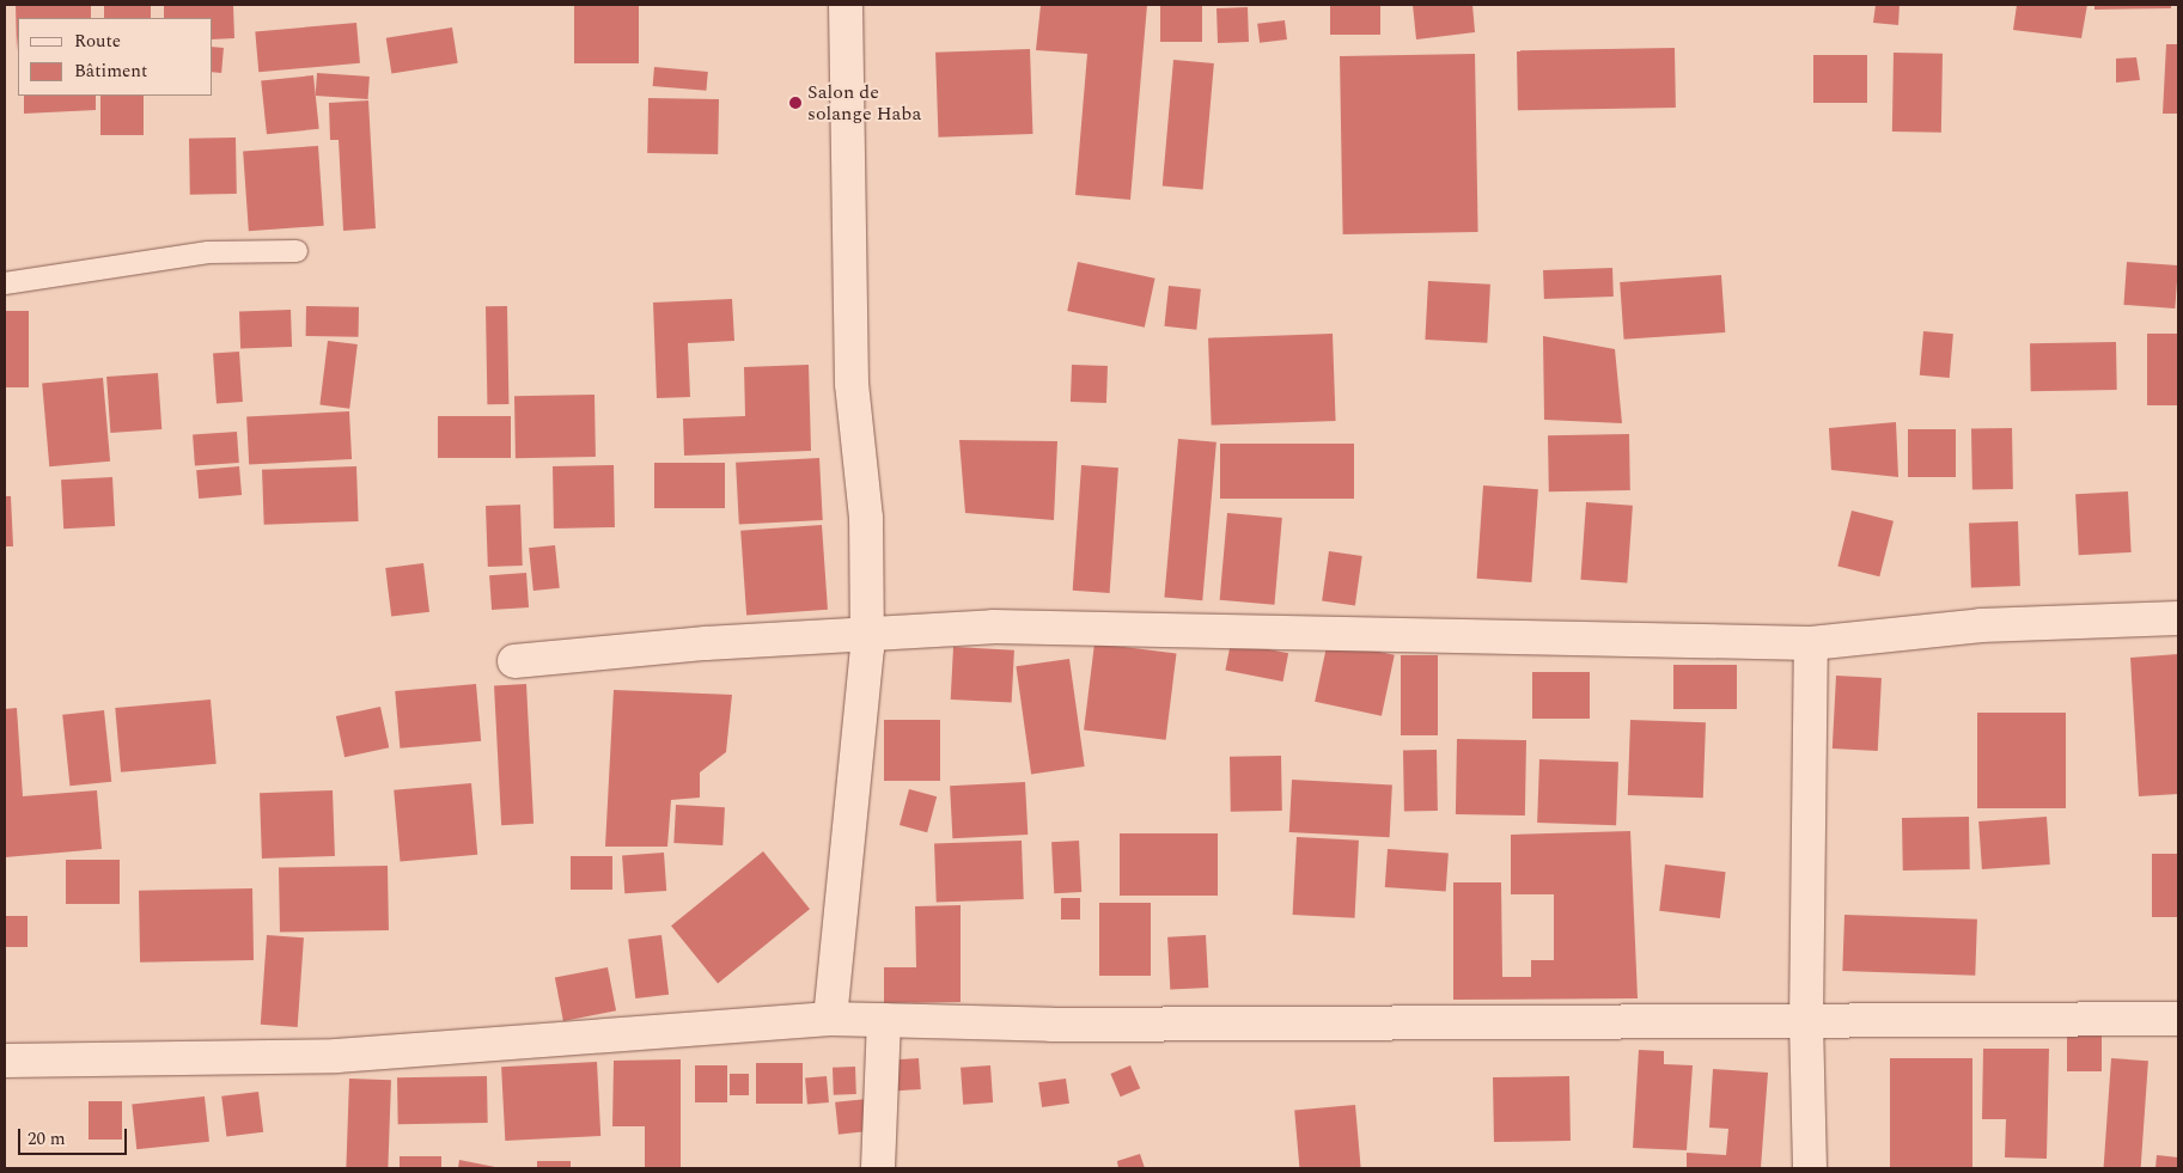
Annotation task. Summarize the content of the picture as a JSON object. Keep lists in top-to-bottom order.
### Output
{
  "places": ["Salon de solange Haba"],
  "legend": ["Route", "Bâtiment"],
  "scale_bar": "20 m"
}
